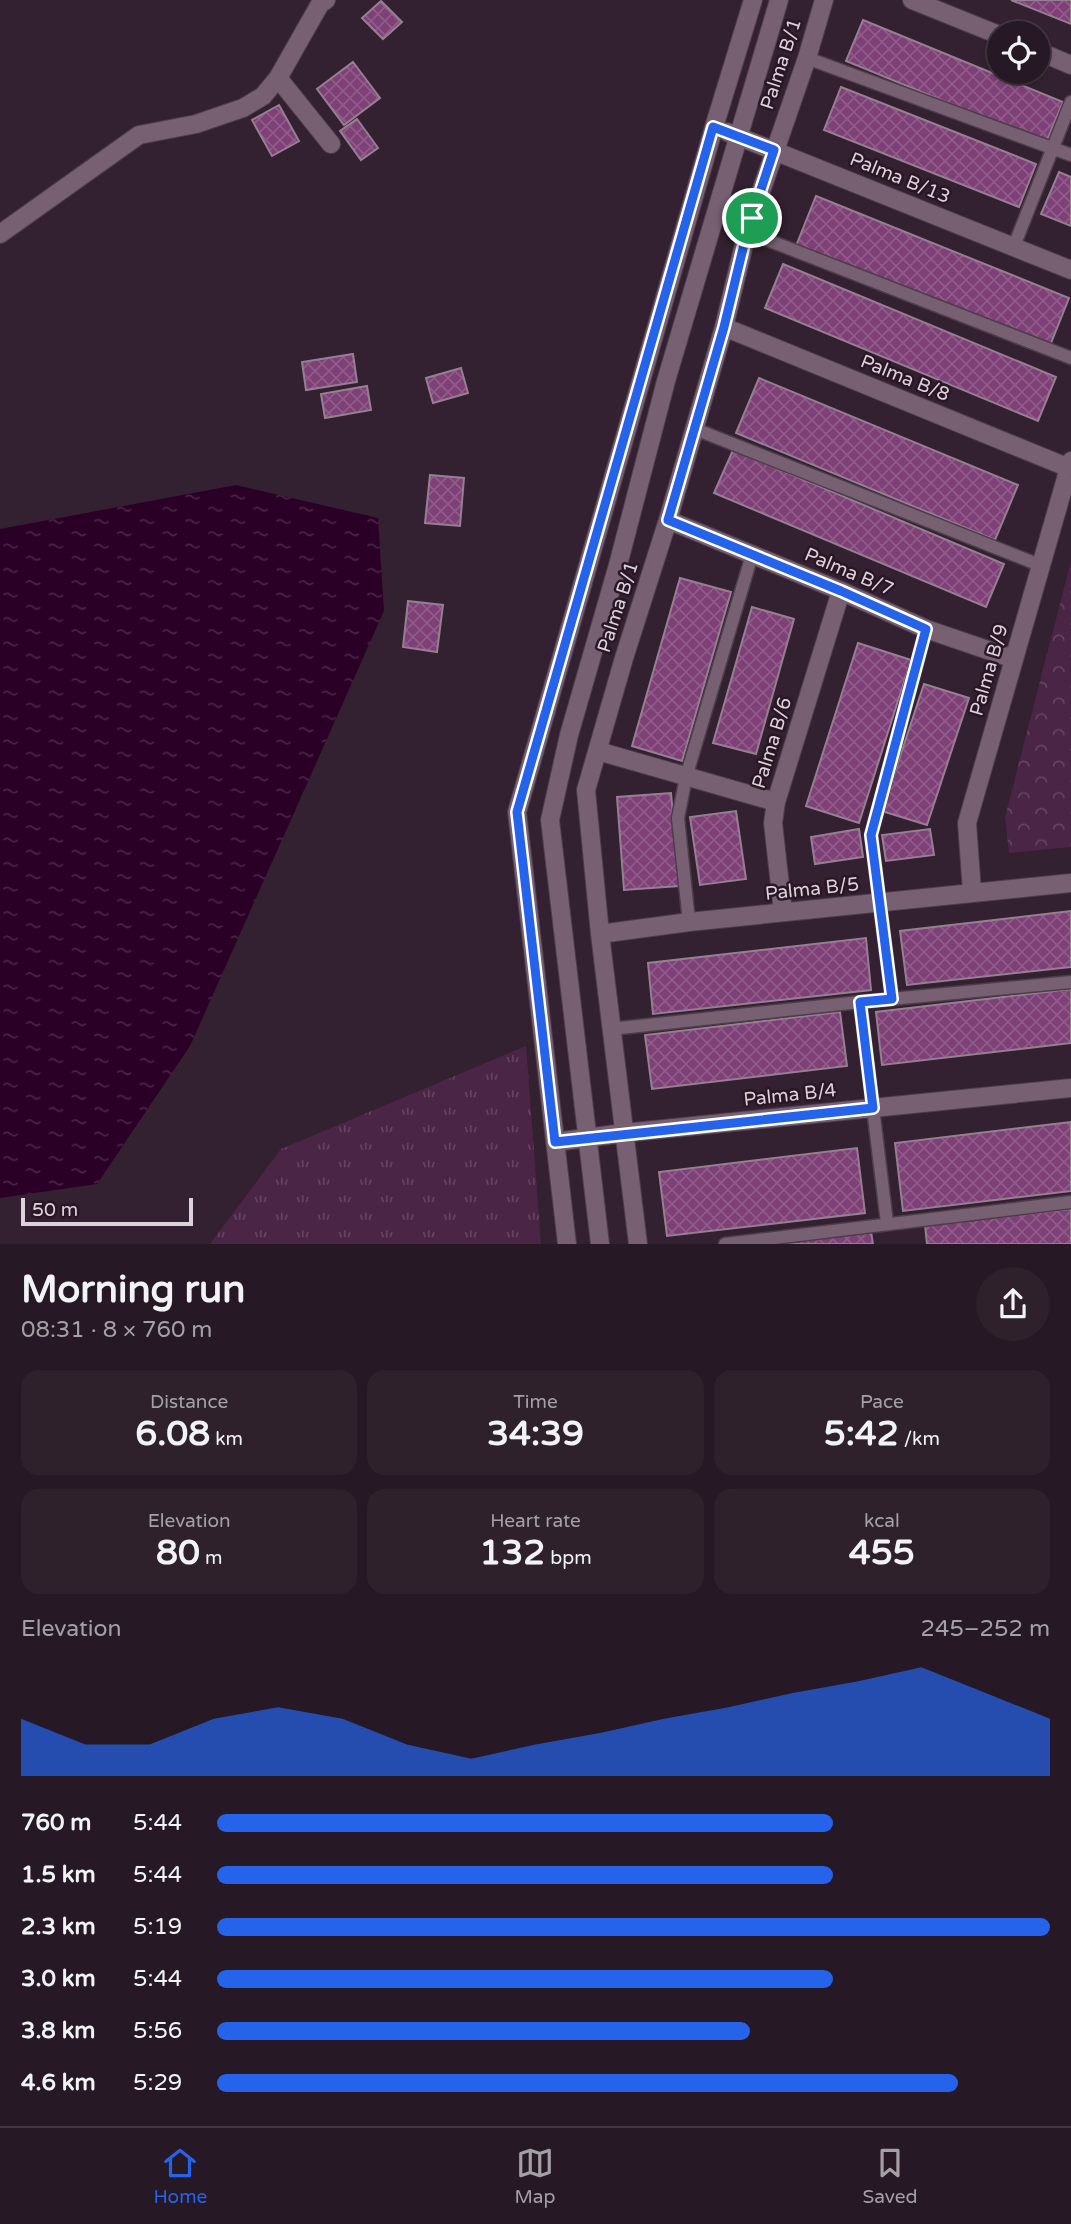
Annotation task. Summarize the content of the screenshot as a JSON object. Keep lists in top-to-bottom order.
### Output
{
  "streets": {
    "street": [
      "Palma B/1",
      "Palma B/13",
      "Palma B/8",
      "Palma B/7",
      "Palma B/9",
      "Palma B/6",
      "Palma B/5",
      "Palma B/4"
    ]
  },
  "crossings": [
    ["Palma B/1", "Palma B/13"],
    ["Palma B/1", "Palma B/8"],
    ["Palma B/1", "Palma B/7"],
    ["Palma B/1", "Palma B/5"],
    ["Palma B/1", "Palma B/4"],
    ["Palma B/8", "Palma B/9"],
    ["Palma B/7", "Palma B/9"],
    ["Palma B/7", "Palma B/6"],
    ["Palma B/9", "Palma B/5"],
    ["Palma B/6", "Palma B/5"]
  ],
  "scale_bar": "50 m",
  "page": {
    "scale": "50 m",
    "heading": ["Morning run", "08:31 · 8 × 760 m"],
    "stats": [
      ["Distance", "6.08 km"],
      ["Time", "34:39"],
      ["Pace", "5:42 /km"],
      ["Elevation", "80 m"],
      ["Heart rate", "132 bpm"],
      ["kcal", "455"]
    ],
    "chart": ["Elevation", "245–252 m"],
    "list": [
      {
        "name": "760 m",
        "note": "5:44"
      },
      {
        "name": "1.5 km",
        "note": "5:44"
      },
      {
        "name": "2.3 km",
        "note": "5:19"
      },
      {
        "name": "3.0 km",
        "note": "5:44"
      },
      {
        "name": "3.8 km",
        "note": "5:56"
      },
      {
        "name": "4.6 km",
        "note": "5:29"
      }
    ],
    "tabs": ["Home", "Map", "Saved"]
  }
}
